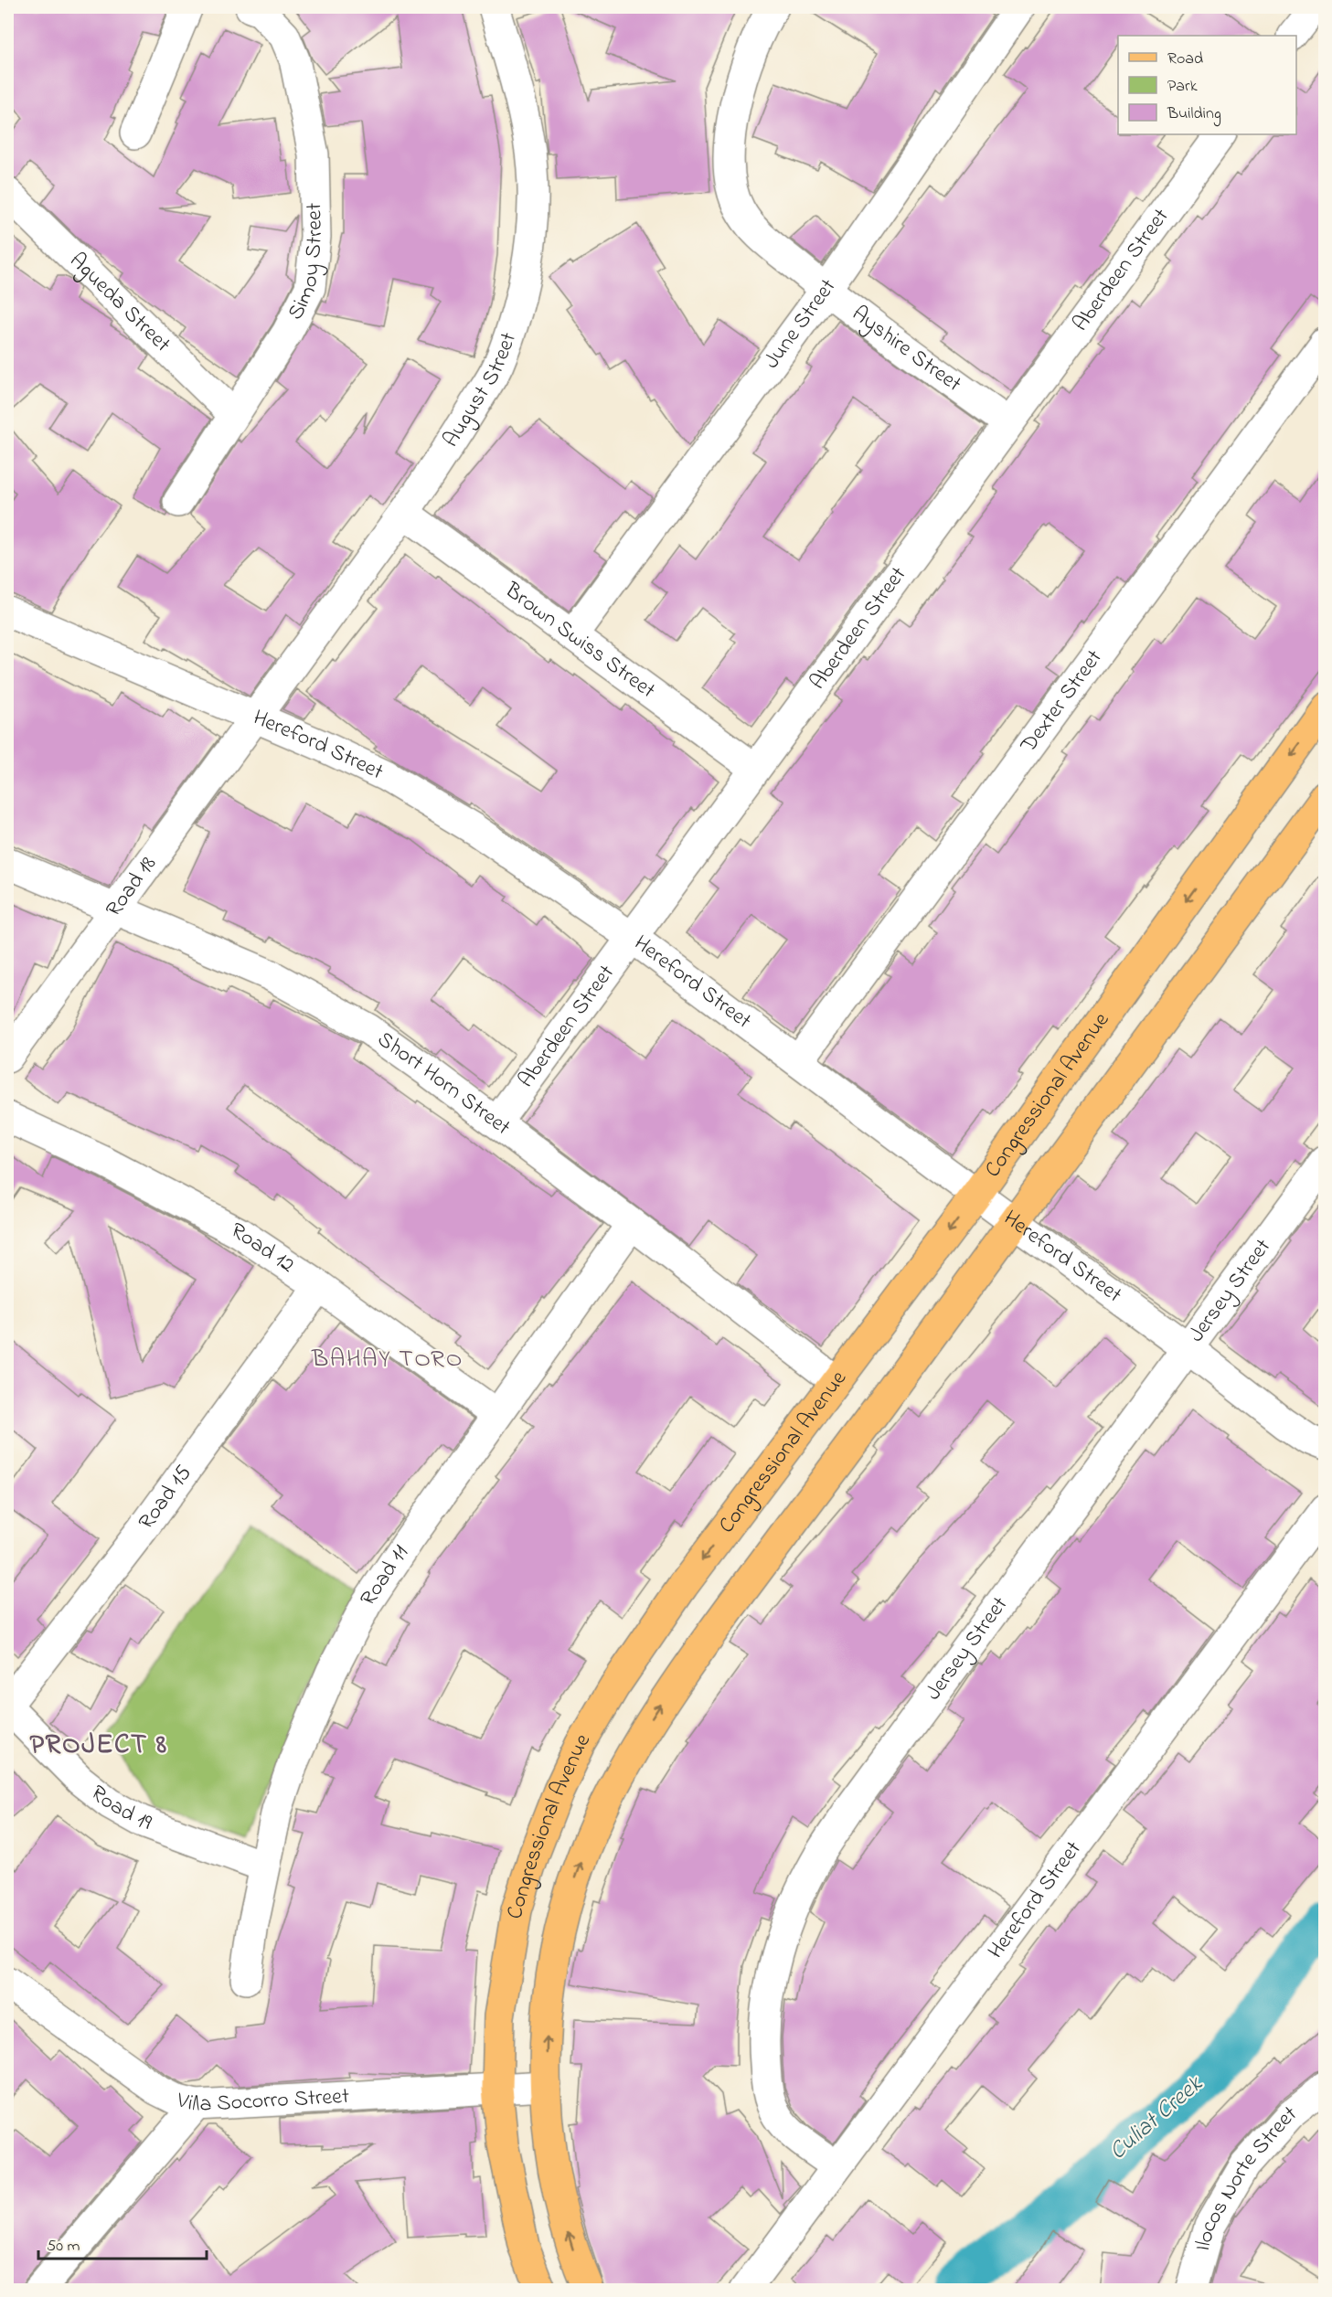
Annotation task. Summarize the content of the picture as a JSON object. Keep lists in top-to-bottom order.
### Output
{
  "streets": {
    "main road": ["Congressional Avenue"],
    "street": [
      "Simoy Street",
      "Aberdeen Street",
      "Agueda Street",
      "June Street",
      "Ayshire Street",
      "August Street",
      "Brown Swiss Street",
      "Dexter Street",
      "Hereford Street",
      "Road 18",
      "Short Horn Street",
      "Road 12",
      "Jersey Street",
      "Road 15",
      "Road 11",
      "Road 19",
      "Villa Socorro Street",
      "Ilocos Norte Street"
    ]
  },
  "crossings": [
    ["Simoy Street", "Agueda Street"],
    ["Aberdeen Street", "Ayshire Street"],
    ["Aberdeen Street", "Brown Swiss Street"],
    ["Aberdeen Street", "Hereford Street"],
    ["Aberdeen Street", "Short Horn Street"],
    ["June Street", "Ayshire Street"],
    ["June Street", "Brown Swiss Street"],
    ["August Street", "Brown Swiss Street"],
    ["August Street", "Hereford Street"],
    ["August Street", "Road 18"],
    ["Dexter Street", "Hereford Street"],
    ["Hereford Street", "Road 18"],
    ["Hereford Street", "Congressional Avenue"],
    ["Hereford Street", "Jersey Street"],
    ["Road 18", "Short Horn Street"],
    ["Short Horn Street", "Congressional Avenue"],
    ["Short Horn Street", "Road 11"],
    ["Congressional Avenue", "Villa Socorro Street"],
    ["Road 12", "Road 15"],
    ["Road 12", "Road 11"],
    ["Road 15", "Road 19"],
    ["Road 11", "Road 19"]
  ],
  "districts": ["BAHAY TORO", "PROJECT 8"],
  "water": ["Culiat Creek"],
  "legend": ["Road", "Park", "Building"],
  "scale_bar": "50 m"
}
